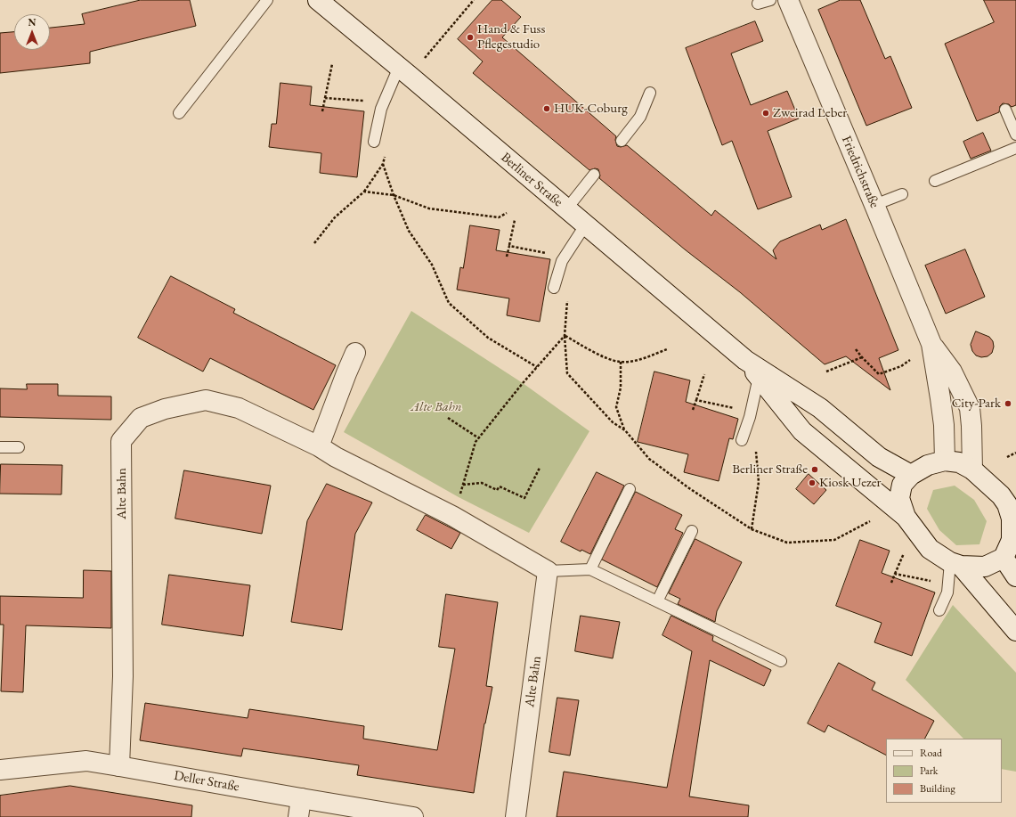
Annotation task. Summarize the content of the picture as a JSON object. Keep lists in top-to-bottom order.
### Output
{
  "streets": {
    "street": [
      "Friedrichstraße",
      "Berliner Straße",
      "Alte Bahn",
      "Deller Straße"
    ]
  },
  "crossings": [
    ["Friedrichstraße", "Berliner Straße"],
    ["Alte Bahn", "Deller Straße"]
  ],
  "parks": ["Alte Bahn"],
  "places": [
    "Hand & Fuss Pflegestudio",
    "HUK-Coburg",
    "Zweirad Leber",
    "City-Park",
    "Berliner Straße",
    "Kiosk Uezer"
  ],
  "legend": ["Road", "Park", "Building"],
  "north": "top"
}
